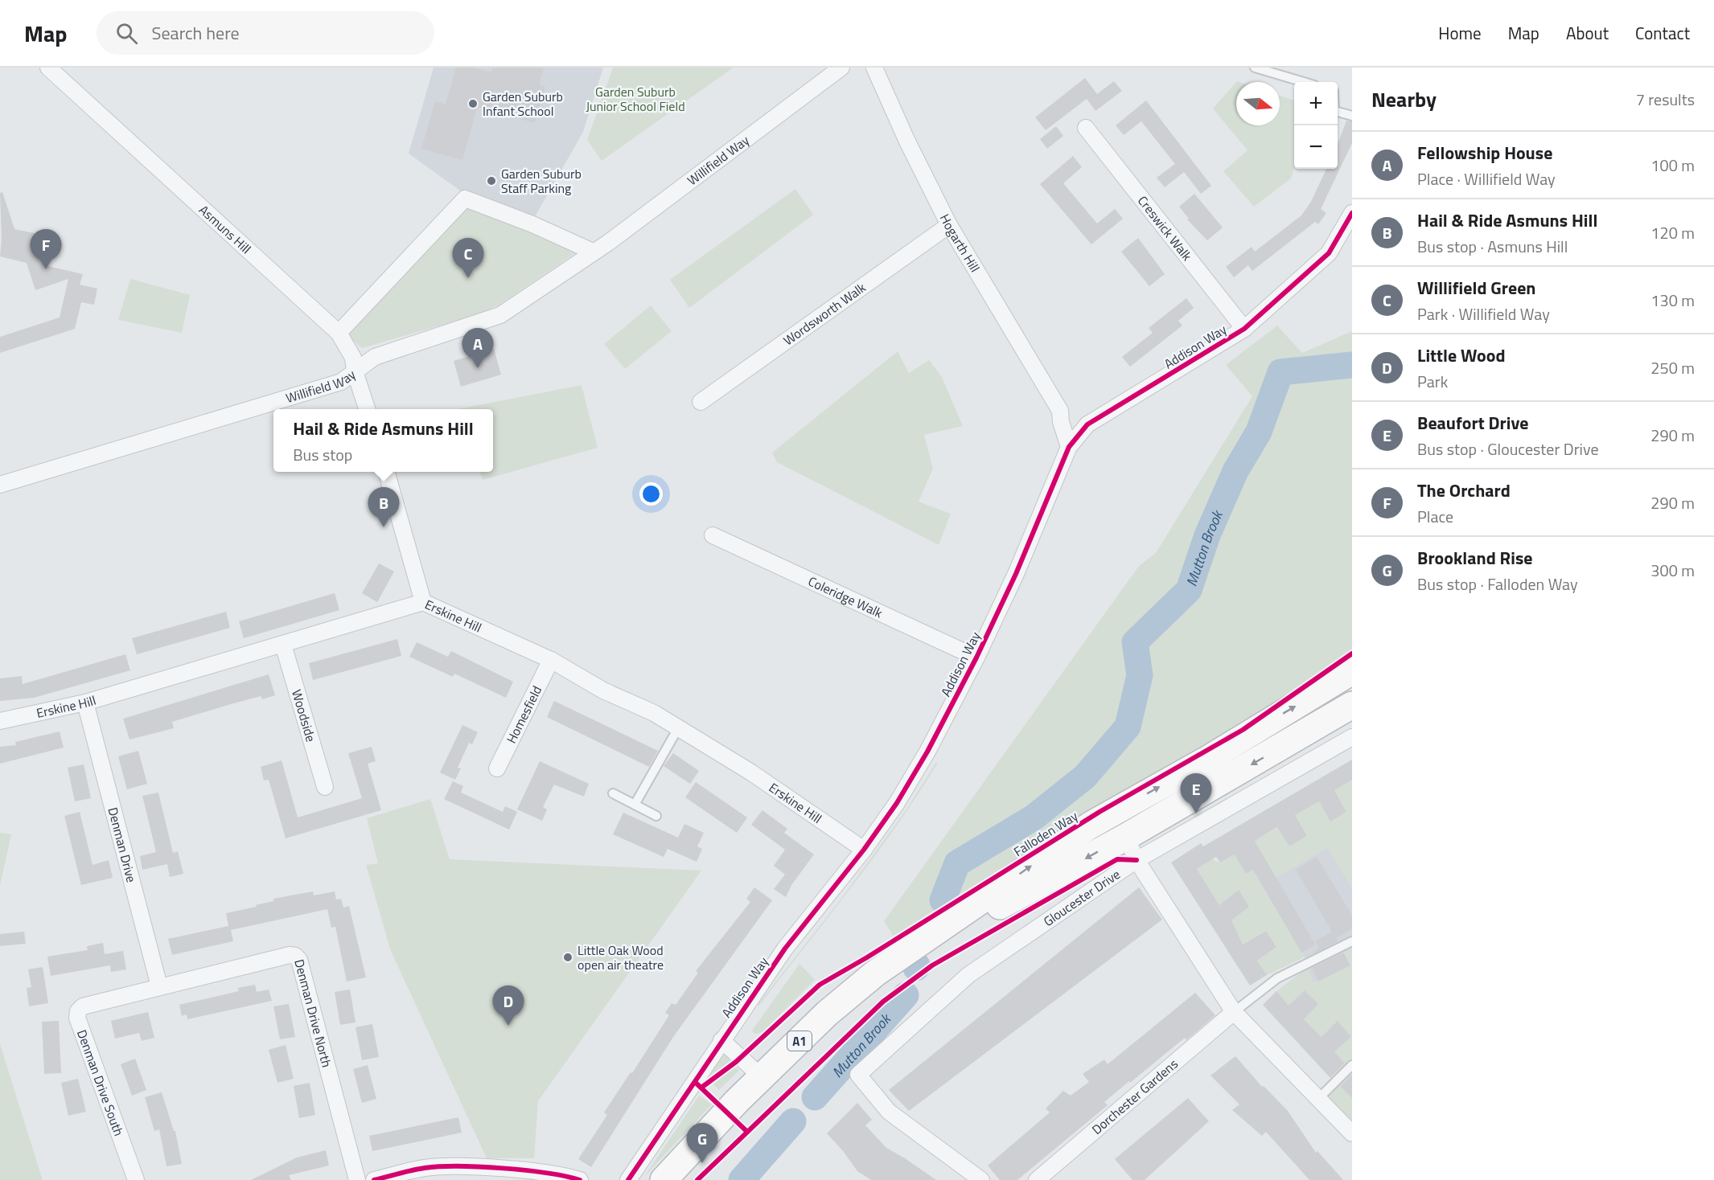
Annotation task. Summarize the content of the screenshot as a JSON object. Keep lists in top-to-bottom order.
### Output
{
  "streets": {
    "highway": ["Falloden Way", "A1"],
    "street": [
      "Willifield Way",
      "Creswick Walk",
      "Asmuns Hill",
      "Hogarth Hill",
      "Wordsworth Walk",
      "Addison Way",
      "Coleridge Walk",
      "Erskine Hill",
      "Homesfield",
      "Woodside",
      "Denman Drive",
      "Gloucester Drive",
      "Denman Drive North",
      "Denman Drive South",
      "Dorchester Gardens"
    ]
  },
  "crossings": [
    ["Willifield Way", "Asmuns Hill"],
    ["Creswick Walk", "Addison Way"],
    ["Hogarth Hill", "Wordsworth Walk"],
    ["Hogarth Hill", "Addison Way"],
    ["Addison Way", "Coleridge Walk"],
    ["Addison Way", "Erskine Hill"],
    ["Erskine Hill", "Homesfield"],
    ["Erskine Hill", "Woodside"],
    ["Erskine Hill", "Denman Drive"],
    ["Denman Drive", "Denman Drive North"],
    ["Denman Drive", "Denman Drive South"],
    ["Denman Drive North", "Denman Drive South"]
  ],
  "water": ["Mutton Brook"],
  "parks": ["Garden Suburb Junior School Field"],
  "places": ["Garden Suburb Infant School", "Garden Suburb Staff Parking", "Little Oak Wood open air theatre"],
  "north": "right",
  "page": {
    "header": "Map",
    "search": "Search here",
    "nav": [
      "Home",
      "Map",
      "About",
      "Contact"
    ],
    "heading": ["Nearby", "7 results"],
    "map_buttons": ["+", "−"],
    "list": [
      {
        "mark": "A",
        "name": "Fellowship House",
        "note": "Place · Willifield Way",
        "value": "100 m"
      },
      {
        "mark": "B",
        "name": "Hail & Ride Asmuns Hill",
        "note": "Bus stop · Asmuns Hill",
        "value": "120 m"
      },
      {
        "mark": "C",
        "name": "Willifield Green",
        "note": "Park · Willifield Way",
        "value": "130 m"
      },
      {
        "mark": "D",
        "name": "Little Wood",
        "note": "Park",
        "value": "250 m"
      },
      {
        "mark": "E",
        "name": "Beaufort Drive",
        "note": "Bus stop · Gloucester Drive",
        "value": "290 m"
      },
      {
        "mark": "F",
        "name": "The Orchard",
        "note": "Place",
        "value": "290 m"
      },
      {
        "mark": "G",
        "name": "Brookland Rise",
        "note": "Bus stop · Falloden Way",
        "value": "300 m"
      }
    ],
    "pins": [
      "F",
      "C",
      "A",
      "B",
      "E",
      "D",
      "G"
    ],
    "popup": ["Hail & Ride Asmuns Hill", "Bus stop"]
  }
}
